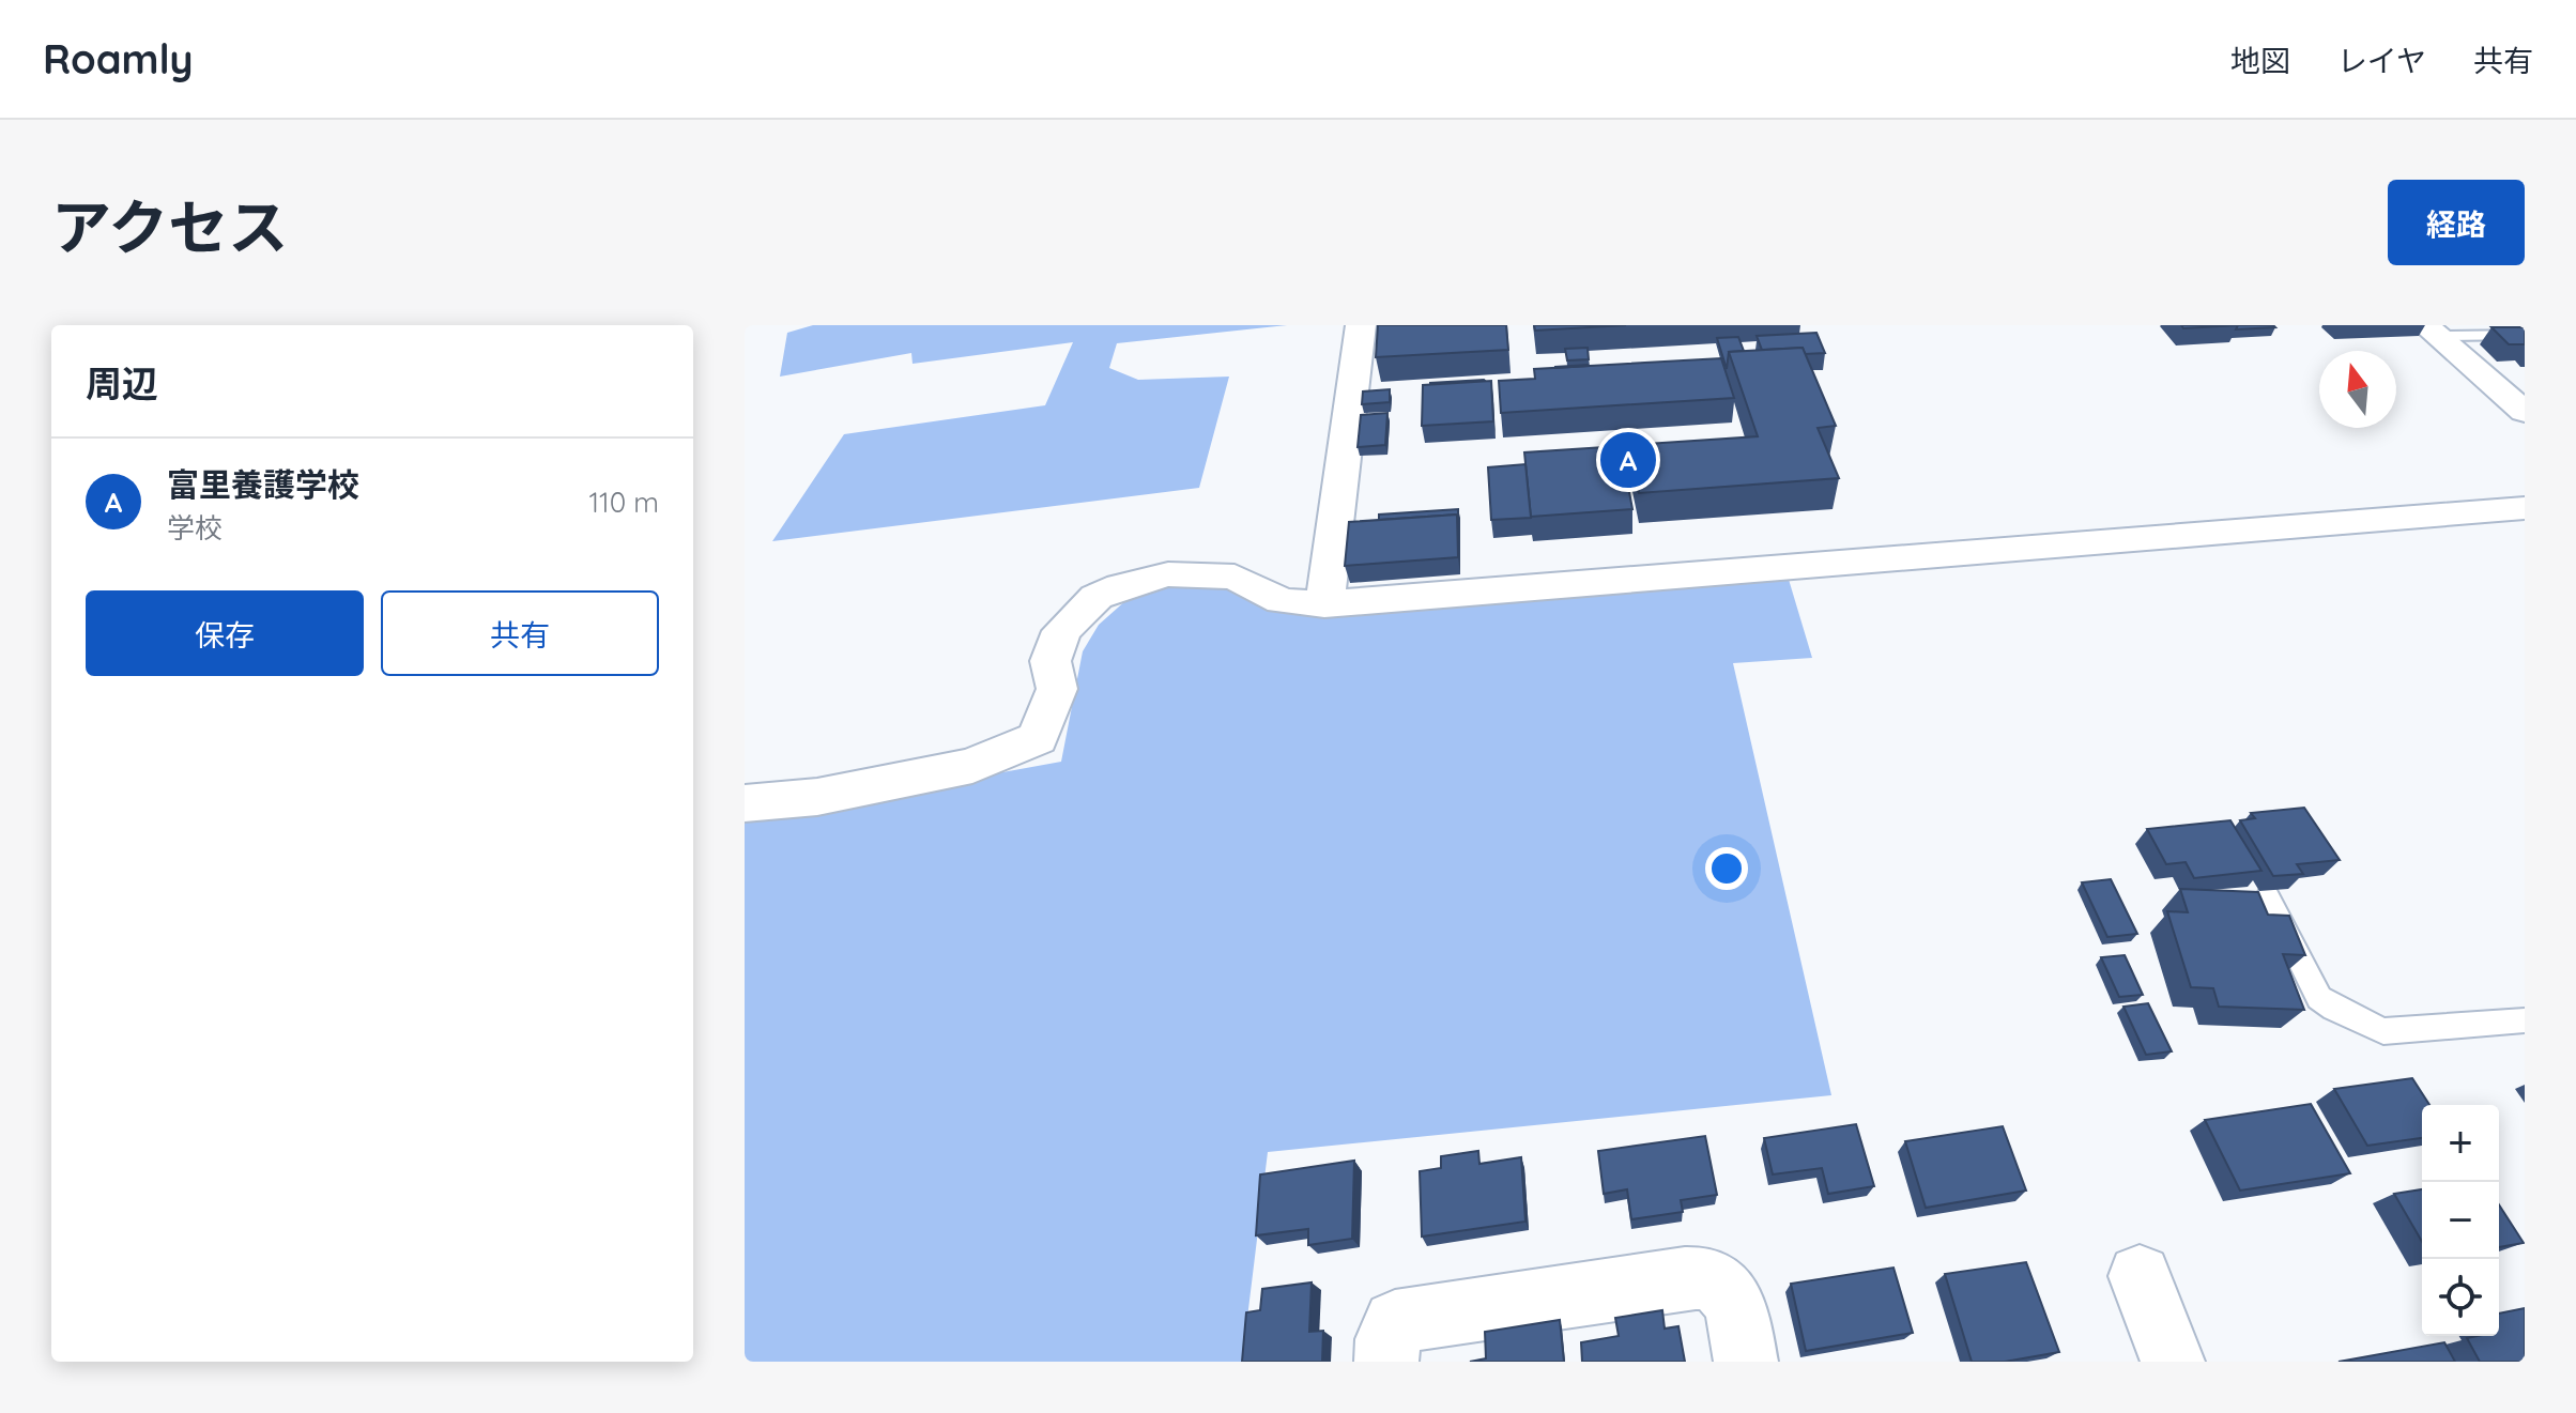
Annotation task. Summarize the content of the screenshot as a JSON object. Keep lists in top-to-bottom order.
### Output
{
  "north": "top",
  "page": {
    "header": "Roamly",
    "nav": ["地図", "レイヤ", "共有"],
    "title": "アクセス",
    "buttons": [
      "経路",
      ["保存", "共有"]
    ],
    "heading": "周辺",
    "pins": "A",
    "list": [
      {
        "mark": "A",
        "name": "富里養護学校",
        "note": "学校",
        "value": "110 m"
      }
    ],
    "map_buttons": ["+", "−"]
  }
}
